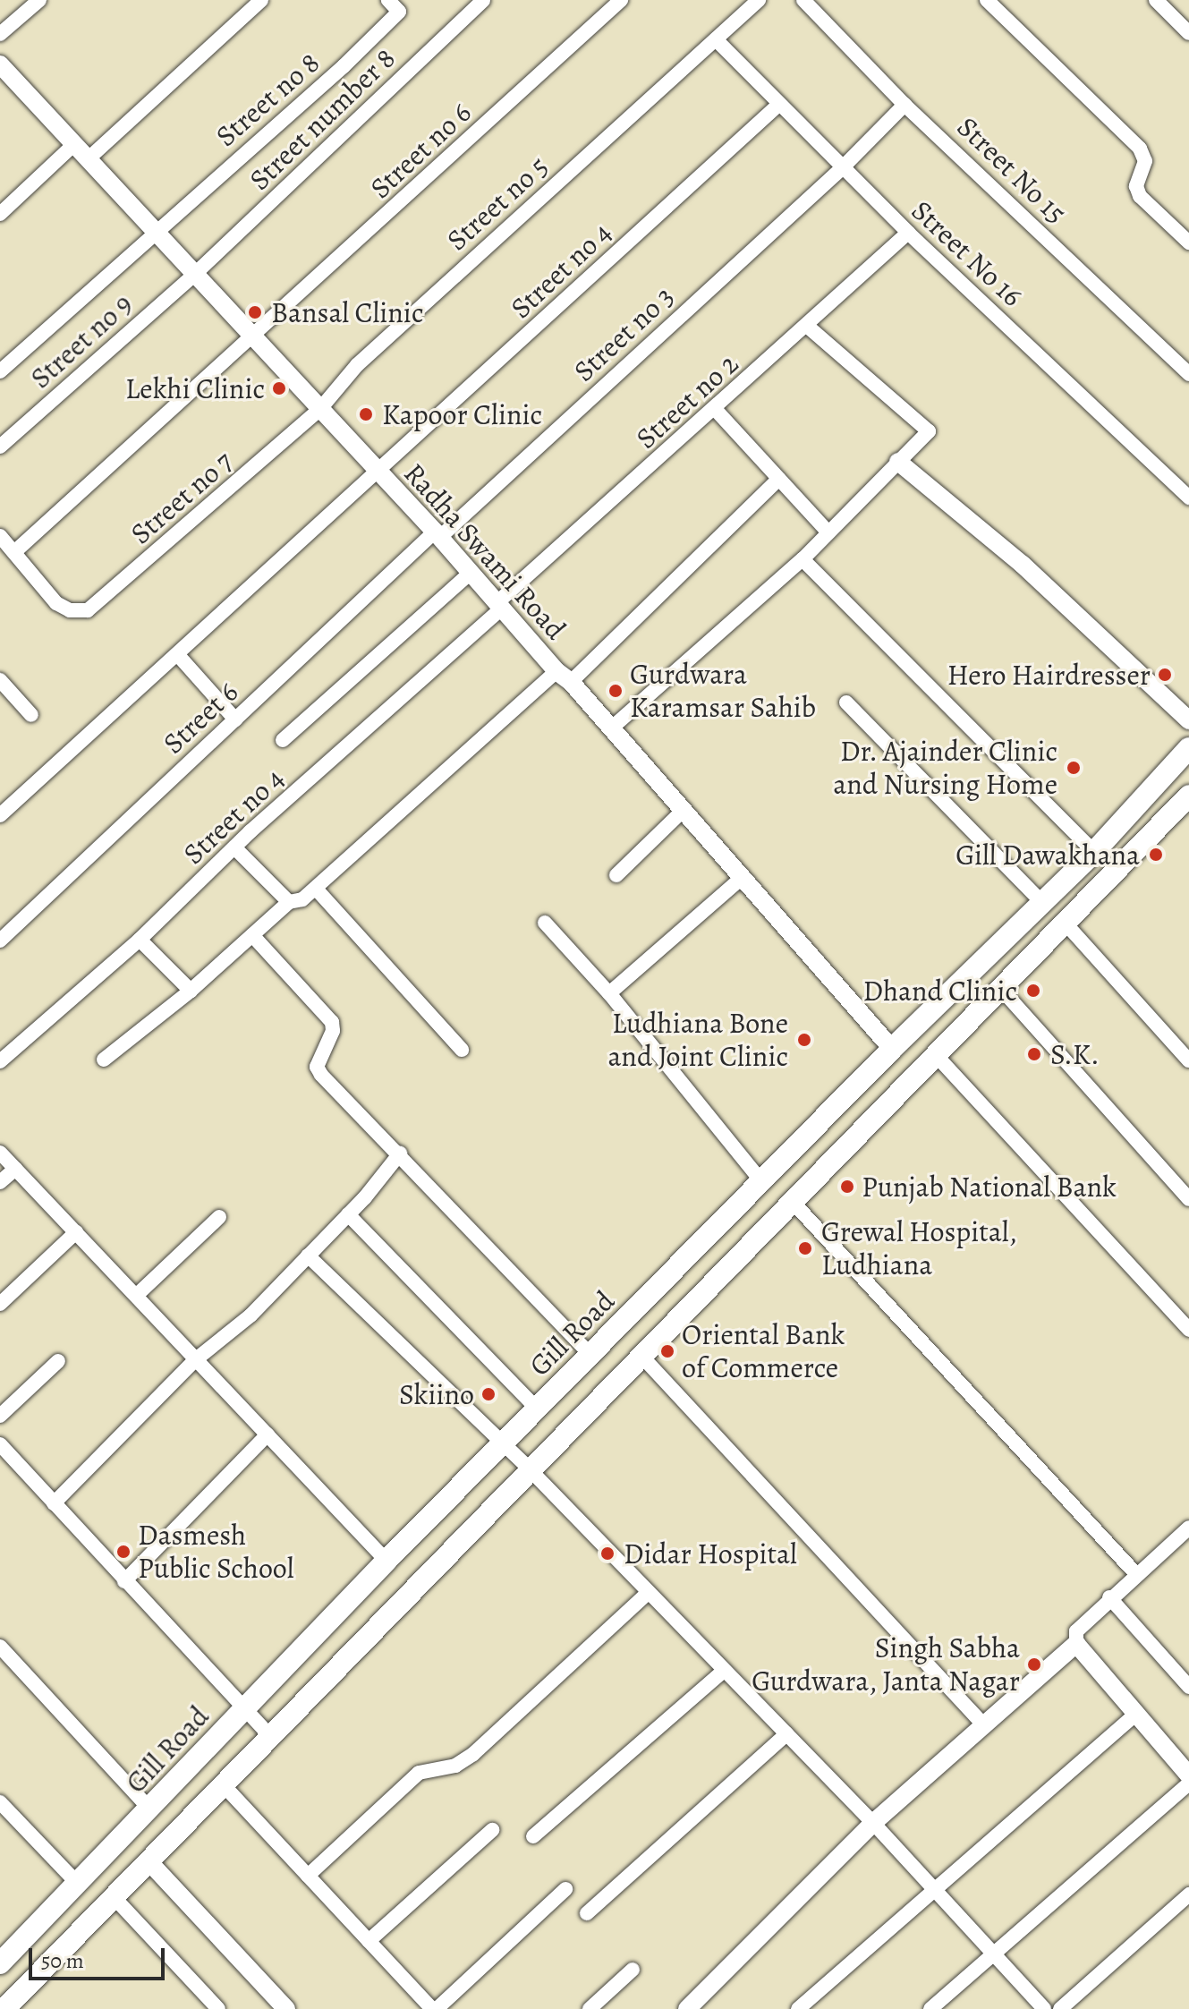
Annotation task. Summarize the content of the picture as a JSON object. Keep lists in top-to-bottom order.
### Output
{
  "streets": {
    "main road": ["Gill Road"],
    "street": [
      "Street no 8",
      "Street number 8",
      "Street no 6",
      "Street No 15",
      "Street no 5",
      "Street No 16",
      "Street no 4",
      "Street no 3",
      "Street no 9",
      "Street no 2",
      "Street no 7",
      "Radha Swami Road",
      "Street 6"
    ]
  },
  "crossings": [
    ["Street no 8", "Radha Swami Road"],
    ["Street number 8", "Street no 9"],
    ["Street number 8", "Radha Swami Road"],
    ["Street no 6", "Radha Swami Road"],
    ["Street No 15", "Street no 3"],
    ["Street no 5", "Street No 16"],
    ["Street no 5", "Street no 7"],
    ["Street no 5", "Radha Swami Road"],
    ["Street No 16", "Street no 4"],
    ["Street No 16", "Street no 3"],
    ["Street No 16", "Street no 2"],
    ["Street no 4", "Street no 2"],
    ["Street no 4", "Radha Swami Road"],
    ["Street no 3", "Radha Swami Road"],
    ["Street no 3", "Street 6"],
    ["Street no 9", "Radha Swami Road"],
    ["Street no 2", "Radha Swami Road"],
    ["Street no 7", "Radha Swami Road"],
    ["Radha Swami Road", "Street 6"],
    ["Radha Swami Road", "Gill Road"]
  ],
  "places": [
    "Bansal Clinic",
    "Lekhi Clinic",
    "Kapoor Clinic",
    "Hero Hairdresser",
    "Gurdwara Karamsar Sahib",
    "Dr. Ajainder Clinic and Nursing Home",
    "Gill Dawakhana",
    "Dhand Clinic",
    "Ludhiana Bone and Joint Clinic",
    "S.K.",
    "Punjab National Bank",
    "Grewal Hospital, Ludhiana",
    "Oriental Bank of Commerce",
    "Skiino",
    "Dasmesh Public School",
    "Didar Hospital",
    "Singh Sabha Gurdwara, Janta Nagar"
  ],
  "scale_bar": "50 m"
}
